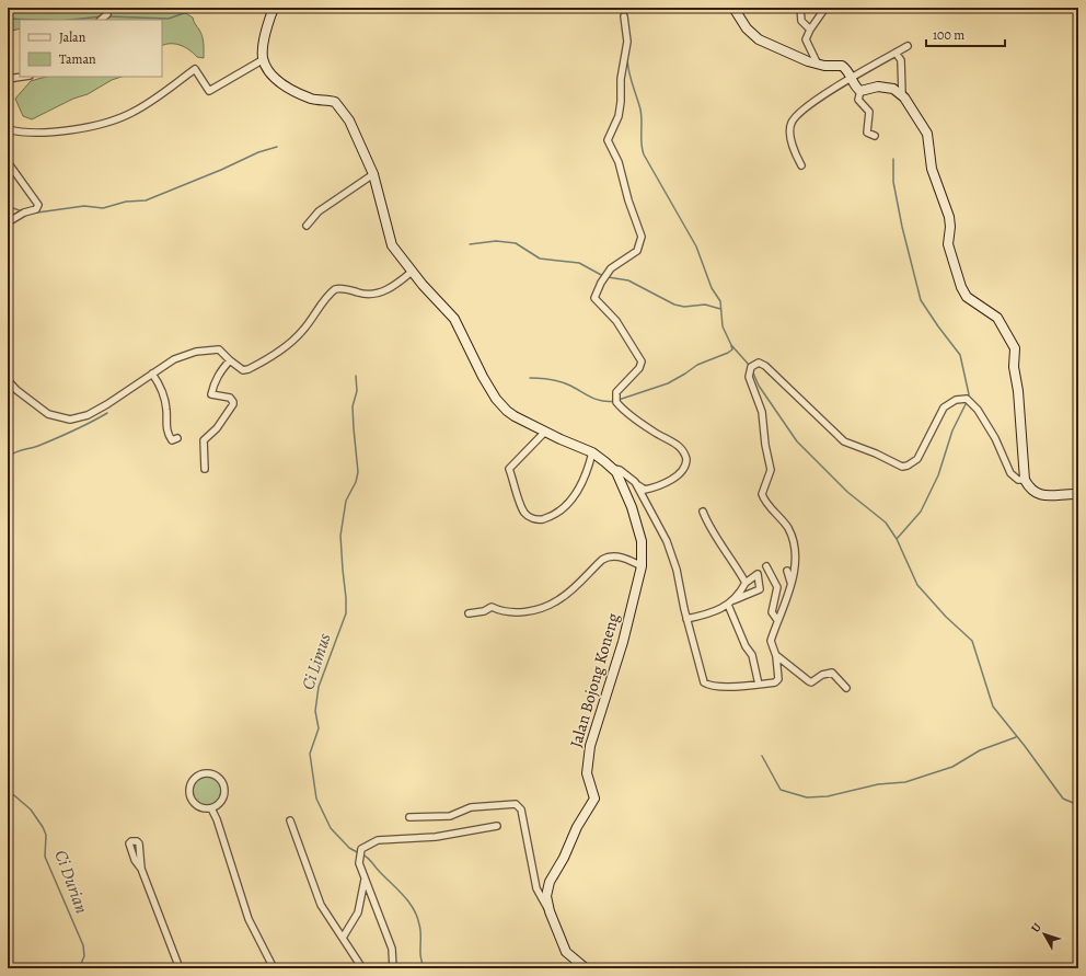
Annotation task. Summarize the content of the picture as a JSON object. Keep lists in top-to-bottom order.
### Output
{
  "streets": {
    "street": ["Jalan Bojong Koneng"]
  },
  "water": ["Ci Limus", "Ci Durian"],
  "legend": ["Jalan", "Taman"],
  "scale_bar": "100 m",
  "north": "top left"
}
